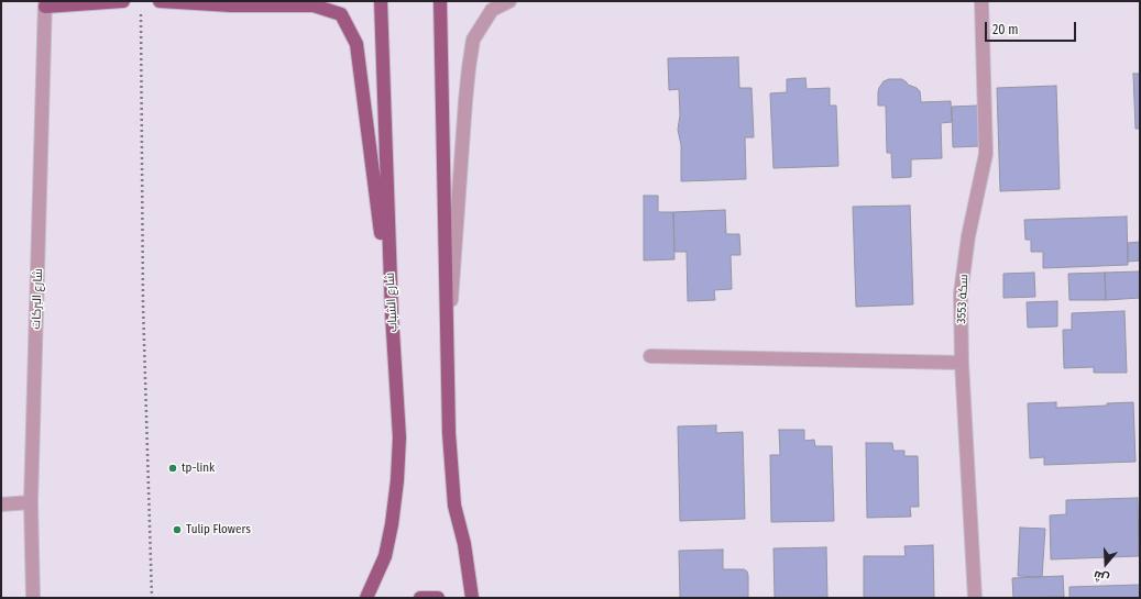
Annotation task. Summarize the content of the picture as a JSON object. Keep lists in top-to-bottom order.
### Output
{
  "streets": {
    "main road": ["شارع الشباب"],
    "street": ["شارع البركات", "سكة 3553"]
  },
  "places": ["tp-link", "Tulip Flowers"],
  "scale_bar": "20 m",
  "north": "bottom"
}
